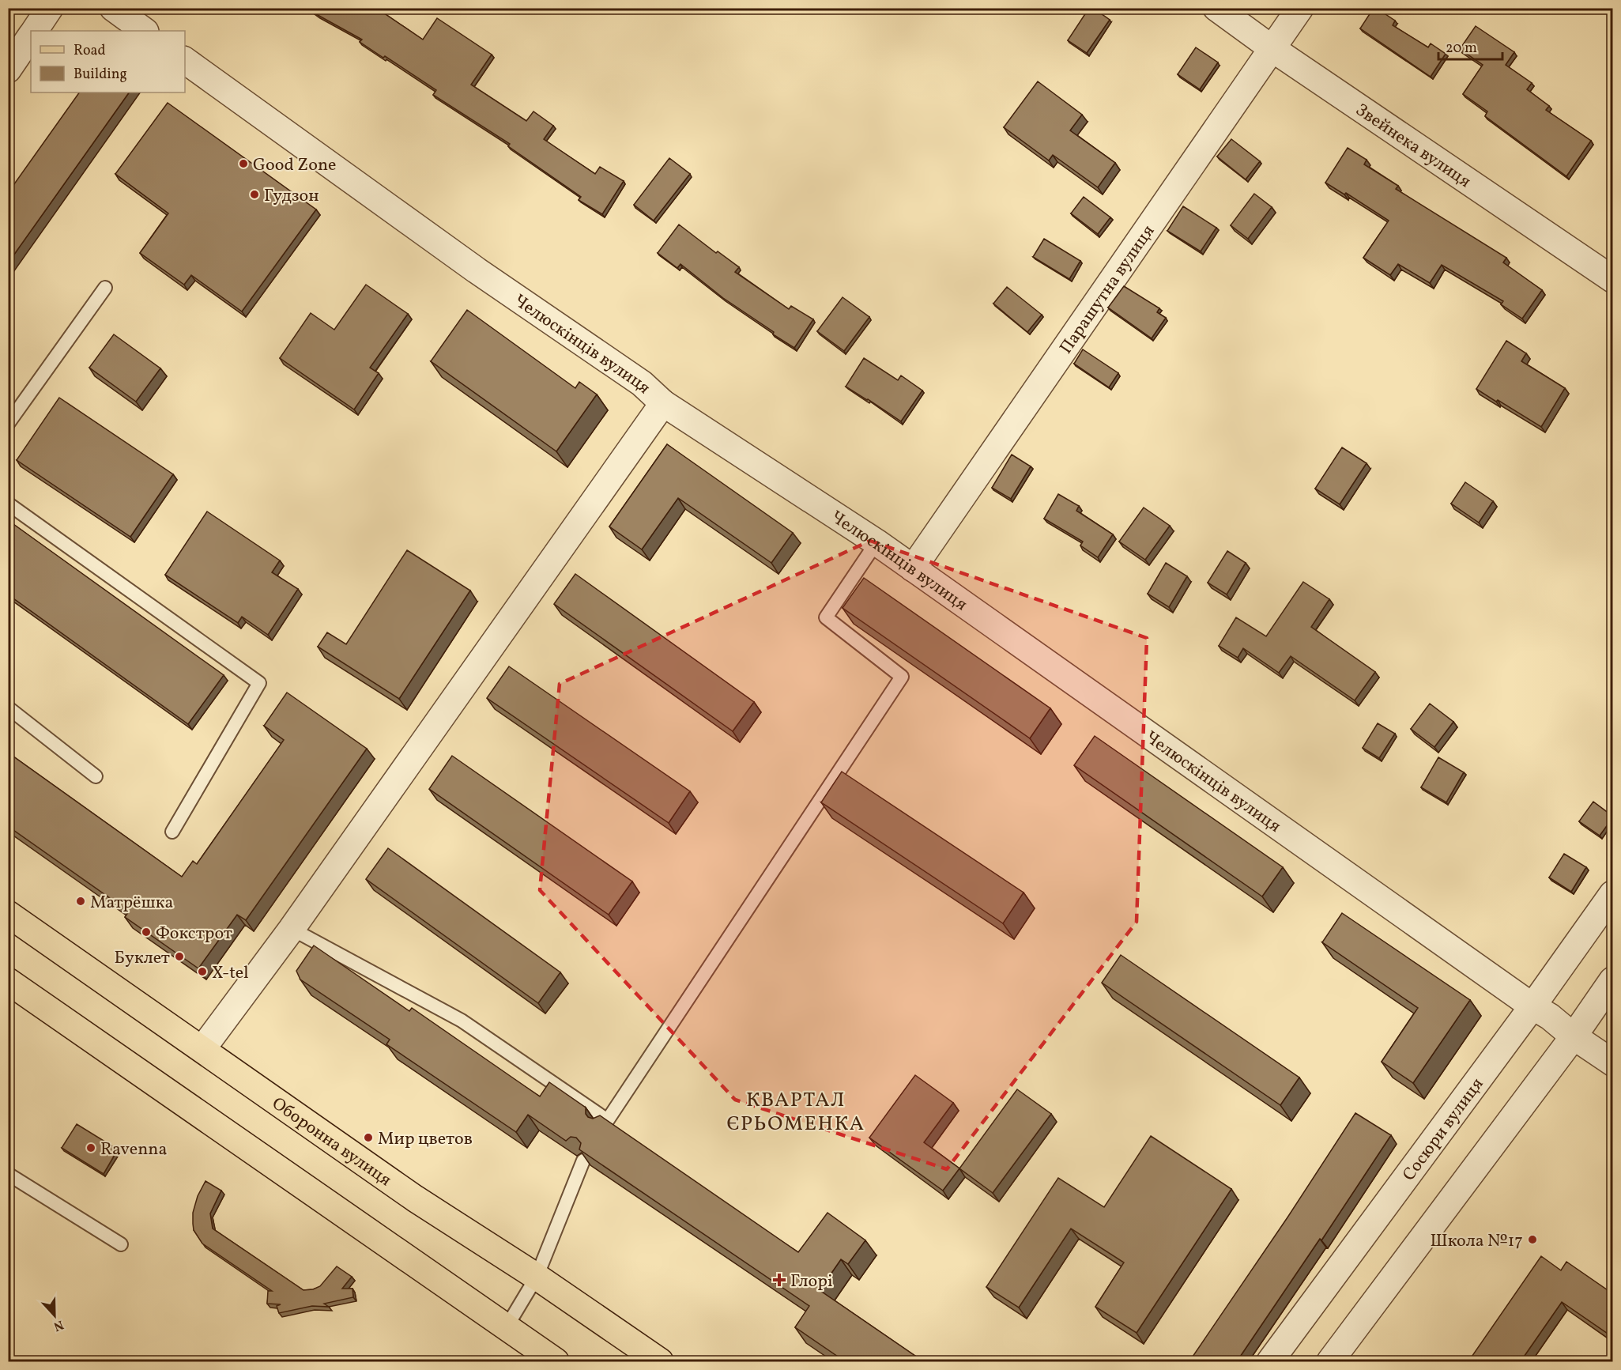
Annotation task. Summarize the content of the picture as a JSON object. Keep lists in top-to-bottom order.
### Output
{
  "streets": {
    "main road": ["Оборонна вулиця"],
    "street": [
      "Звейнека вулиця",
      "Парашутна вулиця",
      "Челюскінців вулиця",
      "Сосюри вулиця"
    ]
  },
  "crossings": [
    ["Звейнека вулиця", "Парашутна вулиця"],
    ["Парашутна вулиця", "Челюскінців вулиця"],
    ["Челюскінців вулиця", "Сосюри вулиця"]
  ],
  "districts": ["КВАРТАЛ ЄРЬОМЕНКА"],
  "places": {
    "other": [
      "Good Zone",
      "Гудзон",
      "Матрёшка",
      "Фокстрот",
      "Буклет",
      "X-tel",
      "Мир цветов",
      "Ravenna",
      "Школа №17"
    ],
    "health": ["Глорі"]
  },
  "legend": ["Road", "Building"],
  "scale_bar": "20 m",
  "north": "bottom"
}
